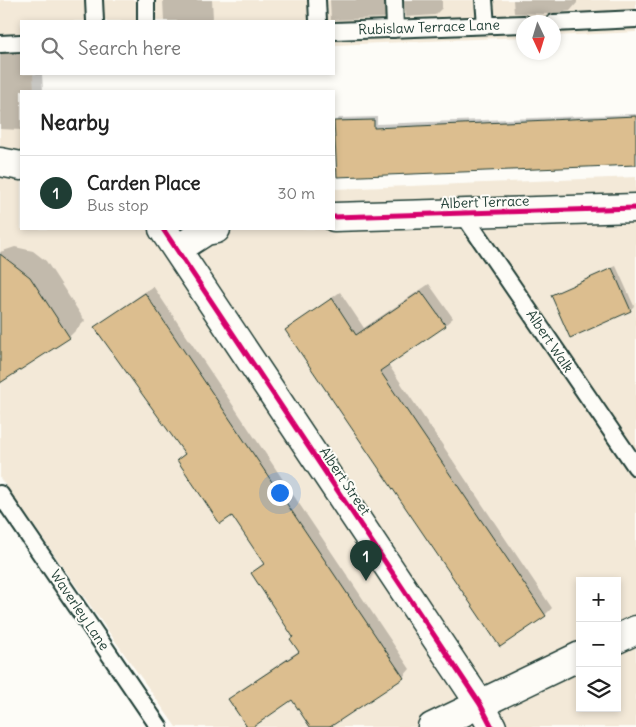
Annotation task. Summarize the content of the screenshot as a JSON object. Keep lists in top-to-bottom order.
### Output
{
  "streets": {
    "street": ["Albert Terrace", "Albert Street"],
    "lane": ["Rubislaw Terrace Lane", "Albert Walk", "Waverley Lane"]
  },
  "crossings": [
    ["Albert Terrace", "Albert Walk"]
  ],
  "north": "bottom",
  "page": {
    "search": "Search here",
    "heading": "Nearby",
    "list": [
      {
        "mark": "1",
        "name": "Carden Place",
        "note": "Bus stop",
        "value": "30 m"
      }
    ],
    "pins": "1",
    "map_buttons": ["+", "−"]
  }
}
